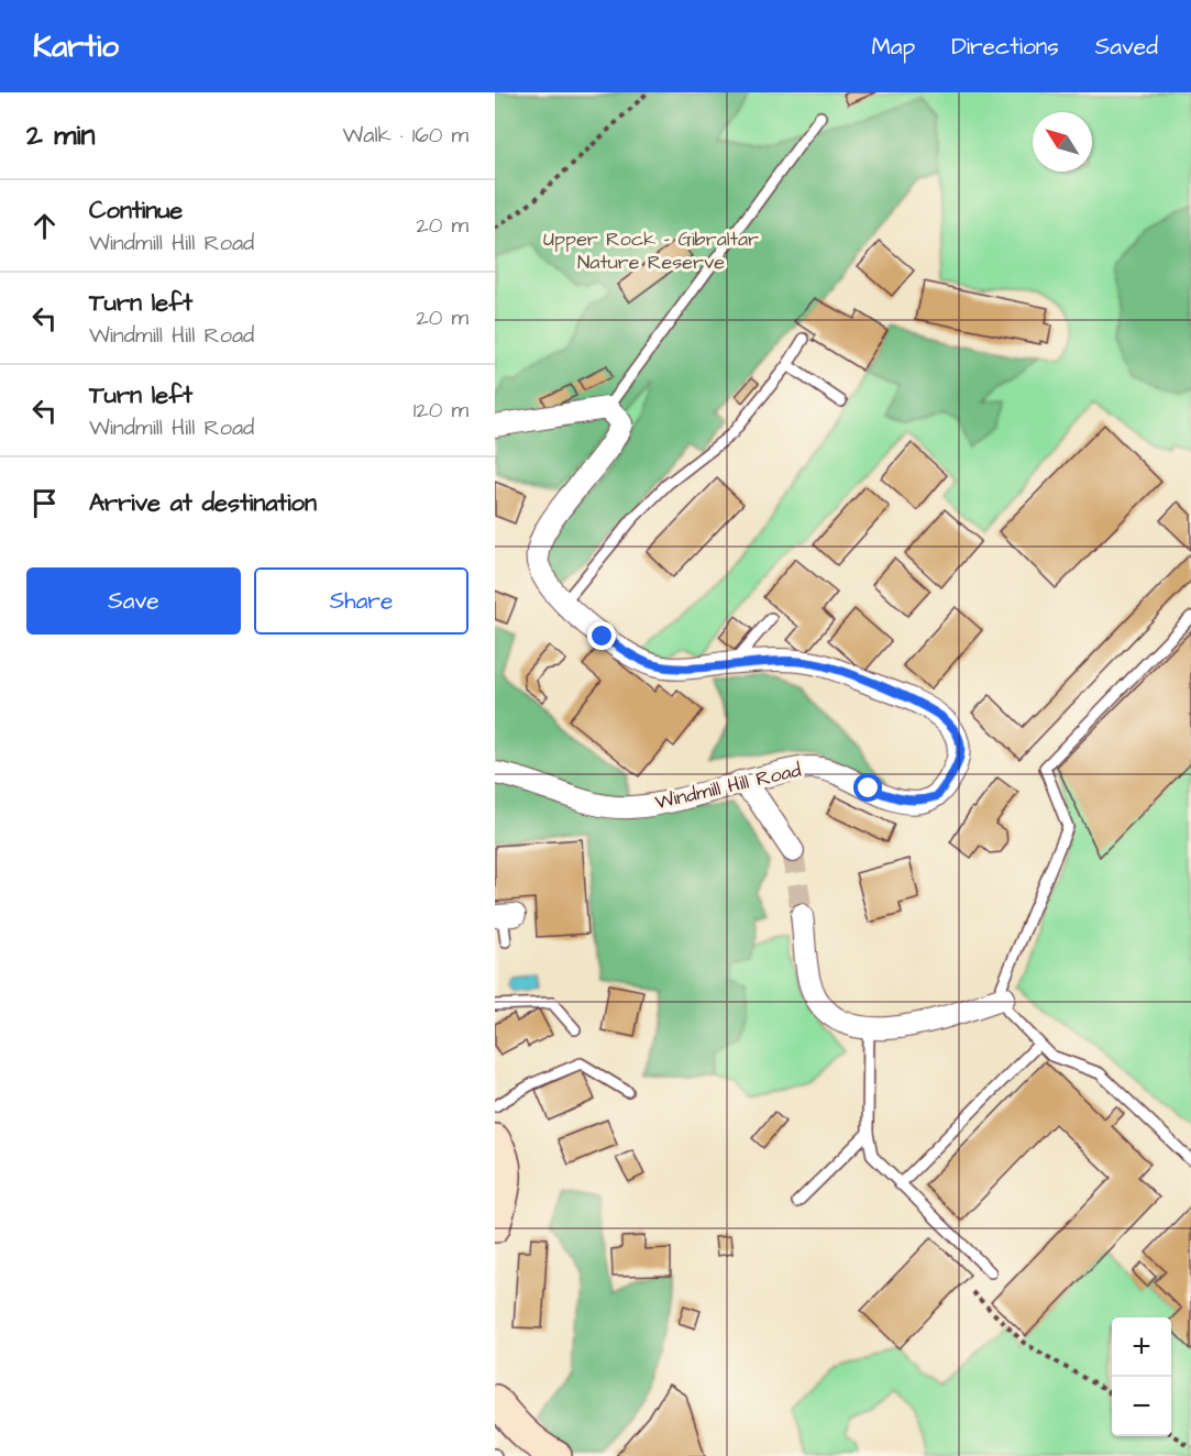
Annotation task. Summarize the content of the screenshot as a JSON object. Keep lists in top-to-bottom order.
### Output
{
  "streets": {
    "street": ["Windmill Hill Road"]
  },
  "parks": ["Upper Rock - Gibraltar Nature Reserve"],
  "north": "top left",
  "page": {
    "header": "Kartio",
    "nav": ["Map", "Directions", "Saved"],
    "heading": ["2 min", "Walk · 160 m"],
    "list": [
      ["Continue", "Windmill Hill Road", "20 m"],
      ["Turn left", "Windmill Hill Road", "20 m"],
      ["Turn left", "Windmill Hill Road", "120 m"],
      "Arrive at destination"
    ],
    "buttons": ["Save", "Share"],
    "map_buttons": ["+", "−"]
  }
}
